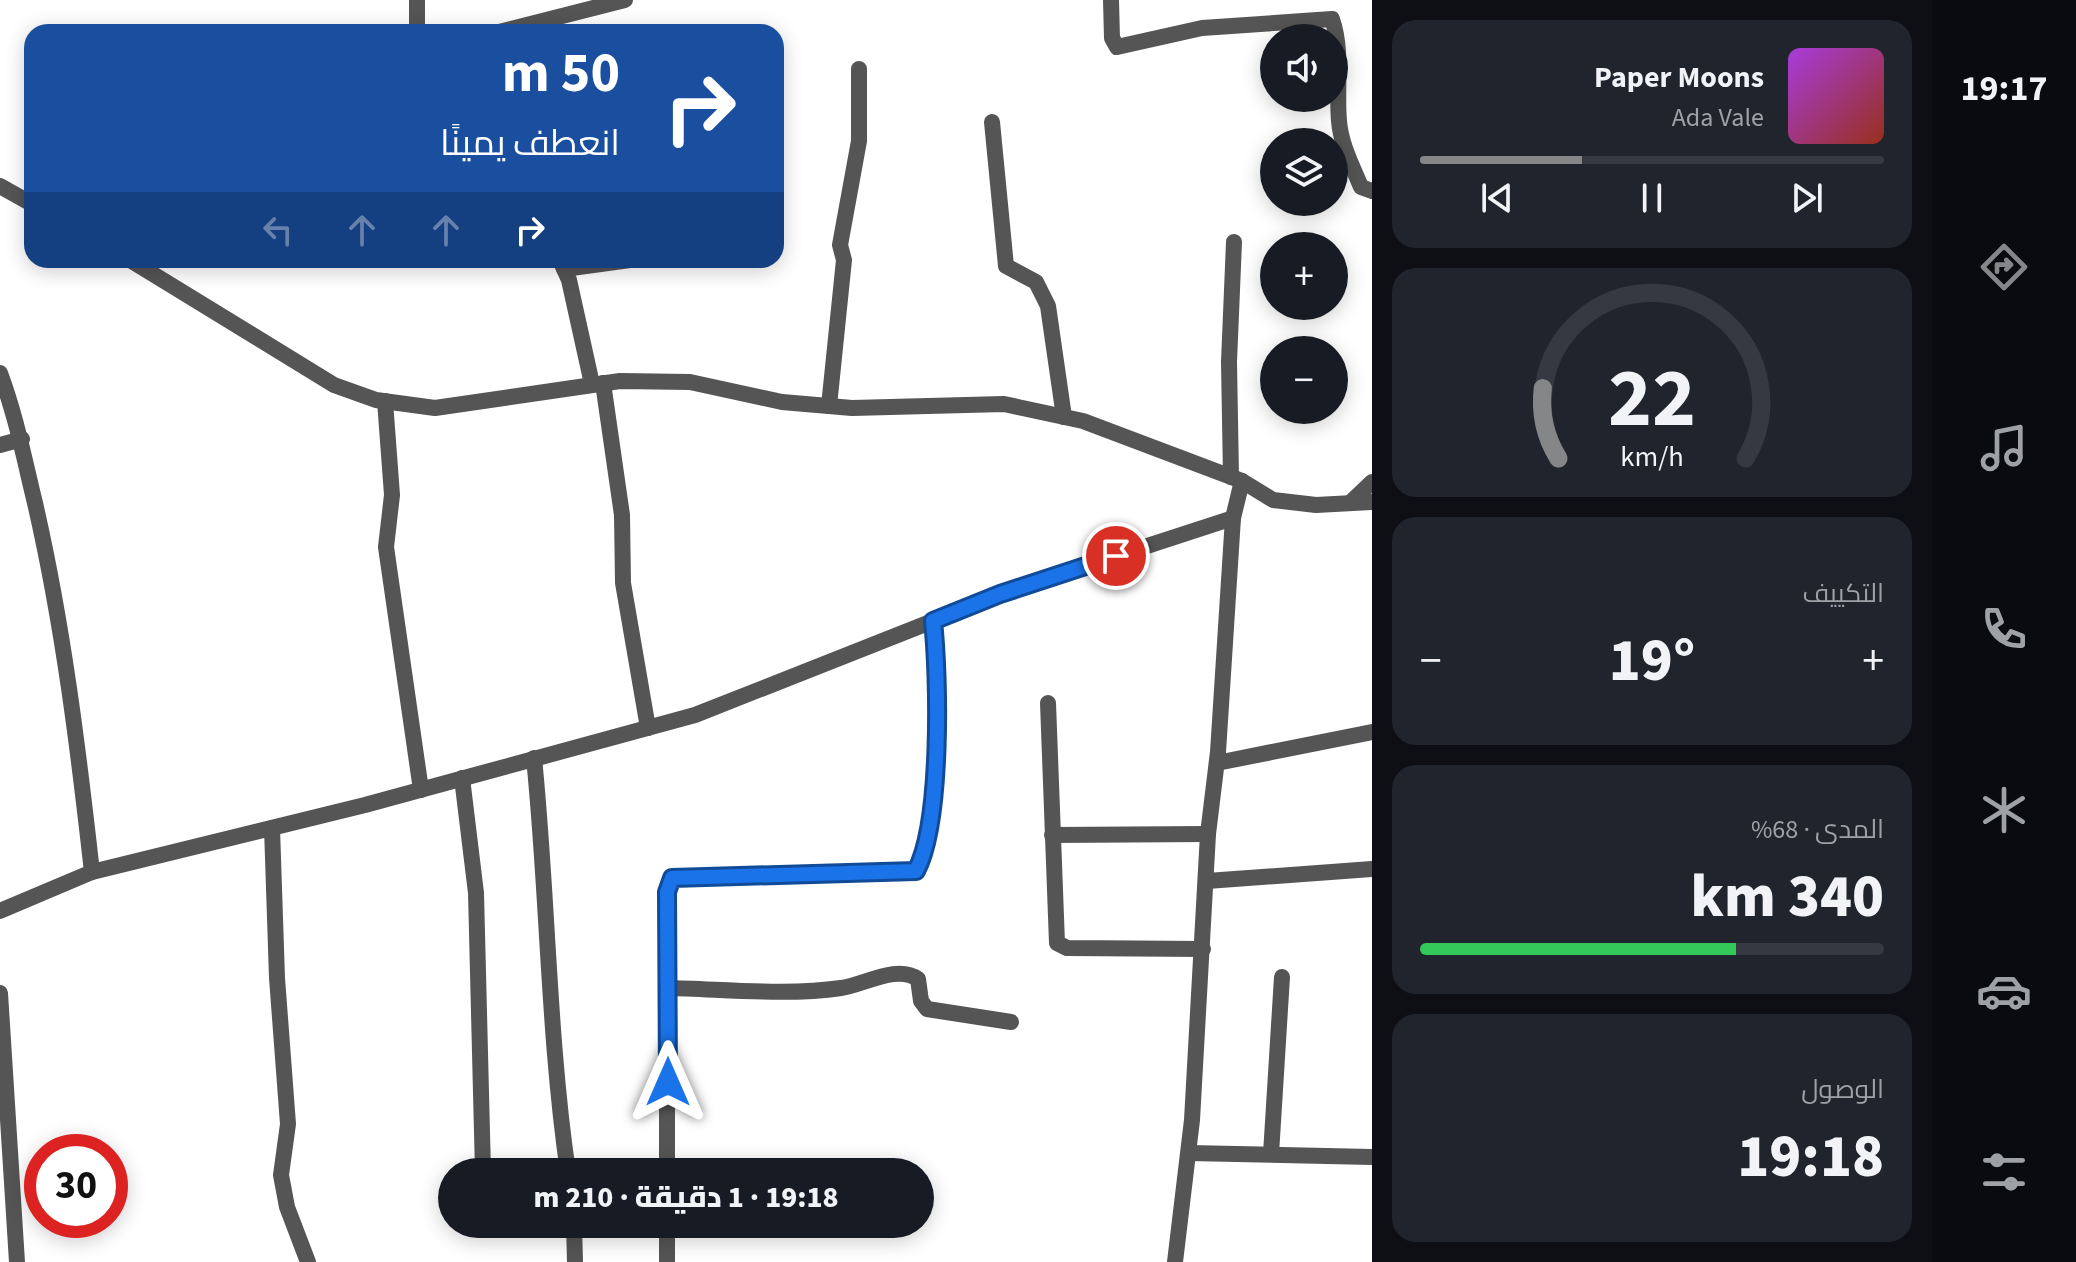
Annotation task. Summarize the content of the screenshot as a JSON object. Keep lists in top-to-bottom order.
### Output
{
  "page": {
    "tabs": "19:17",
    "map_buttons": ["+", "−"],
    "turn": ["50 m", "انعطف يمينًا"],
    "song": ["Paper Moons", "Ada Vale"],
    "tile": [
      "التكييف",
      ["المدى · 68%", "340 km"],
      ["الوصول", "19:18"]
    ],
    "heat": ["−", "19°", "+"],
    "limit": "30",
    "trip": "19:18 · 1 دقيقة · 210 m",
    "gauge": ["22", "km/h"]
  }
}
